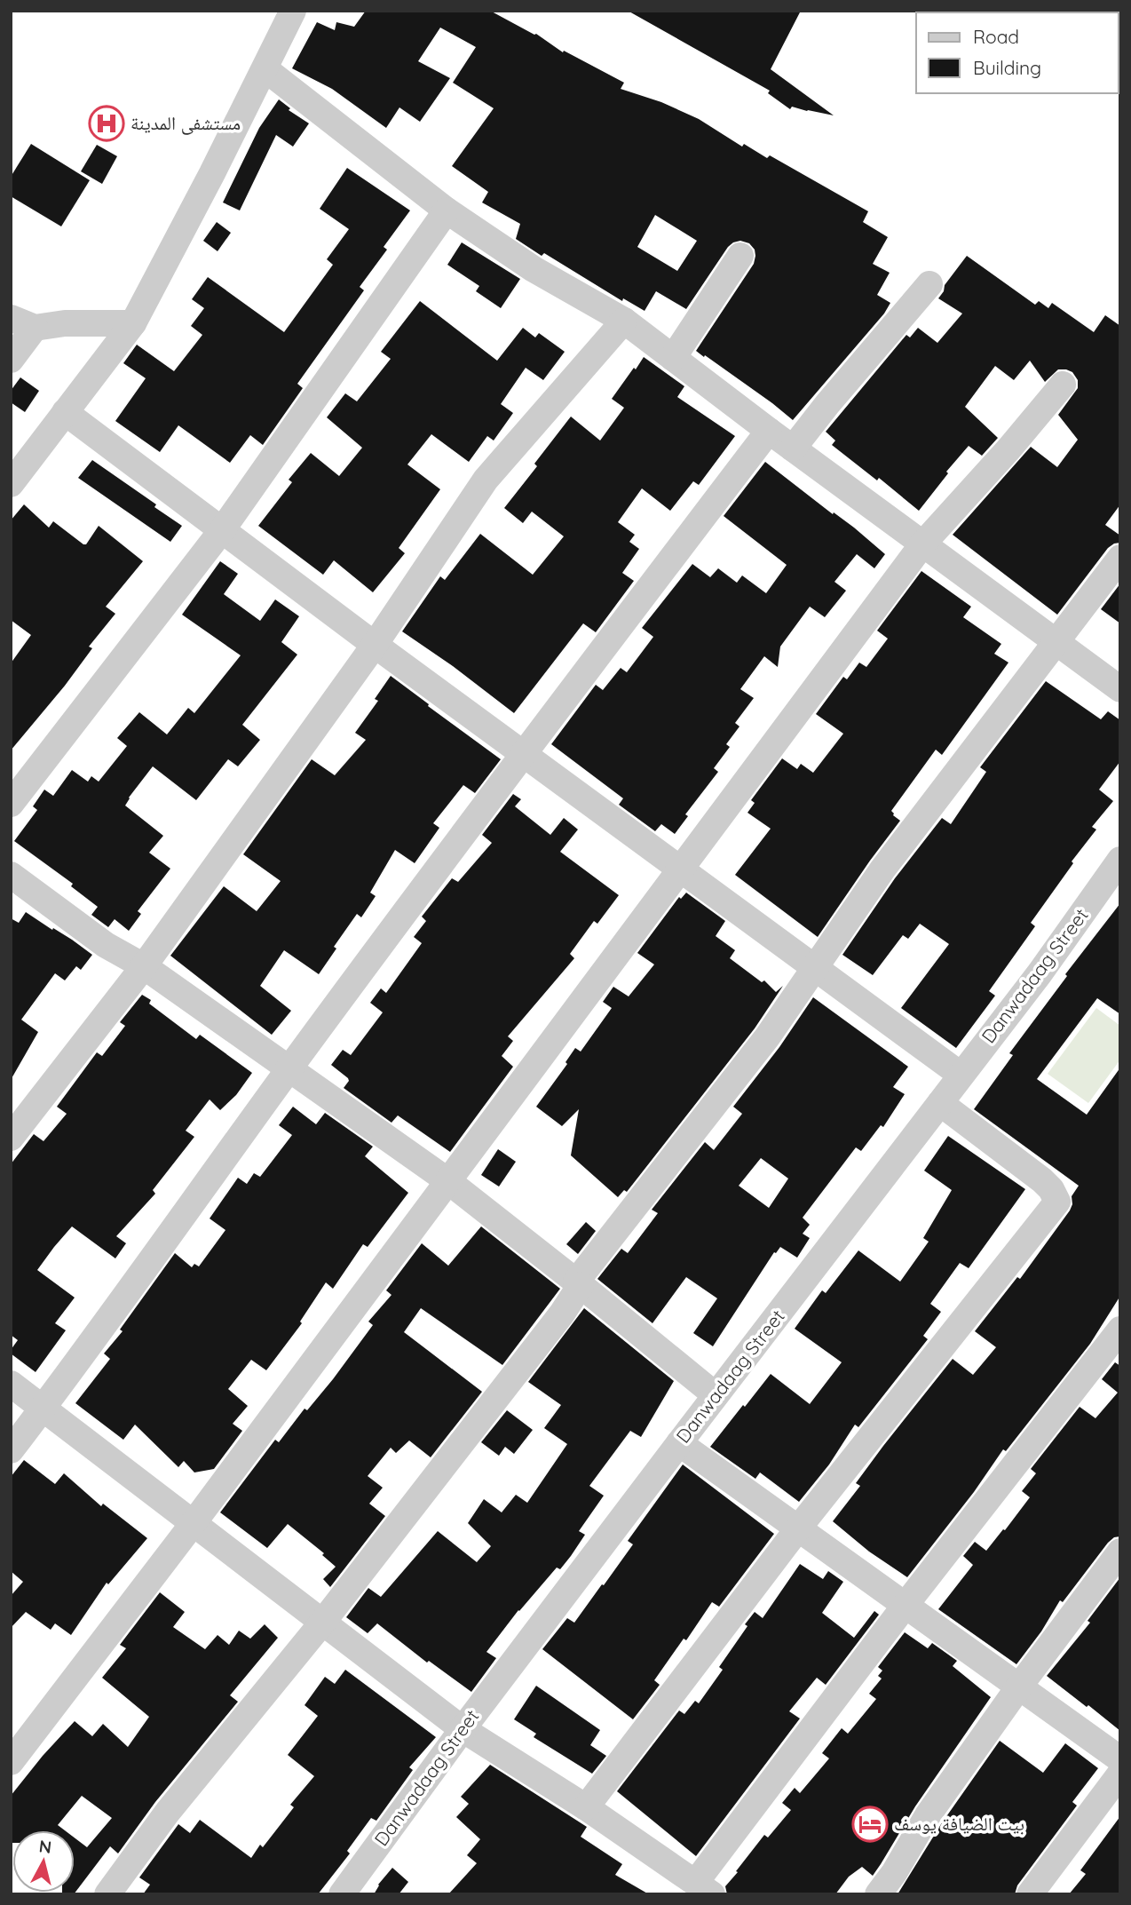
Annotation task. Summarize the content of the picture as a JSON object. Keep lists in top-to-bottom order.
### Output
{
  "streets": {
    "street": ["Danwadaag Street"]
  },
  "places": {
    "hospital": ["مستشفى المدينة"],
    "hotel": ["بيت الضيافة يوسف"]
  },
  "legend": ["Road", "Building"],
  "north": "top"
}
